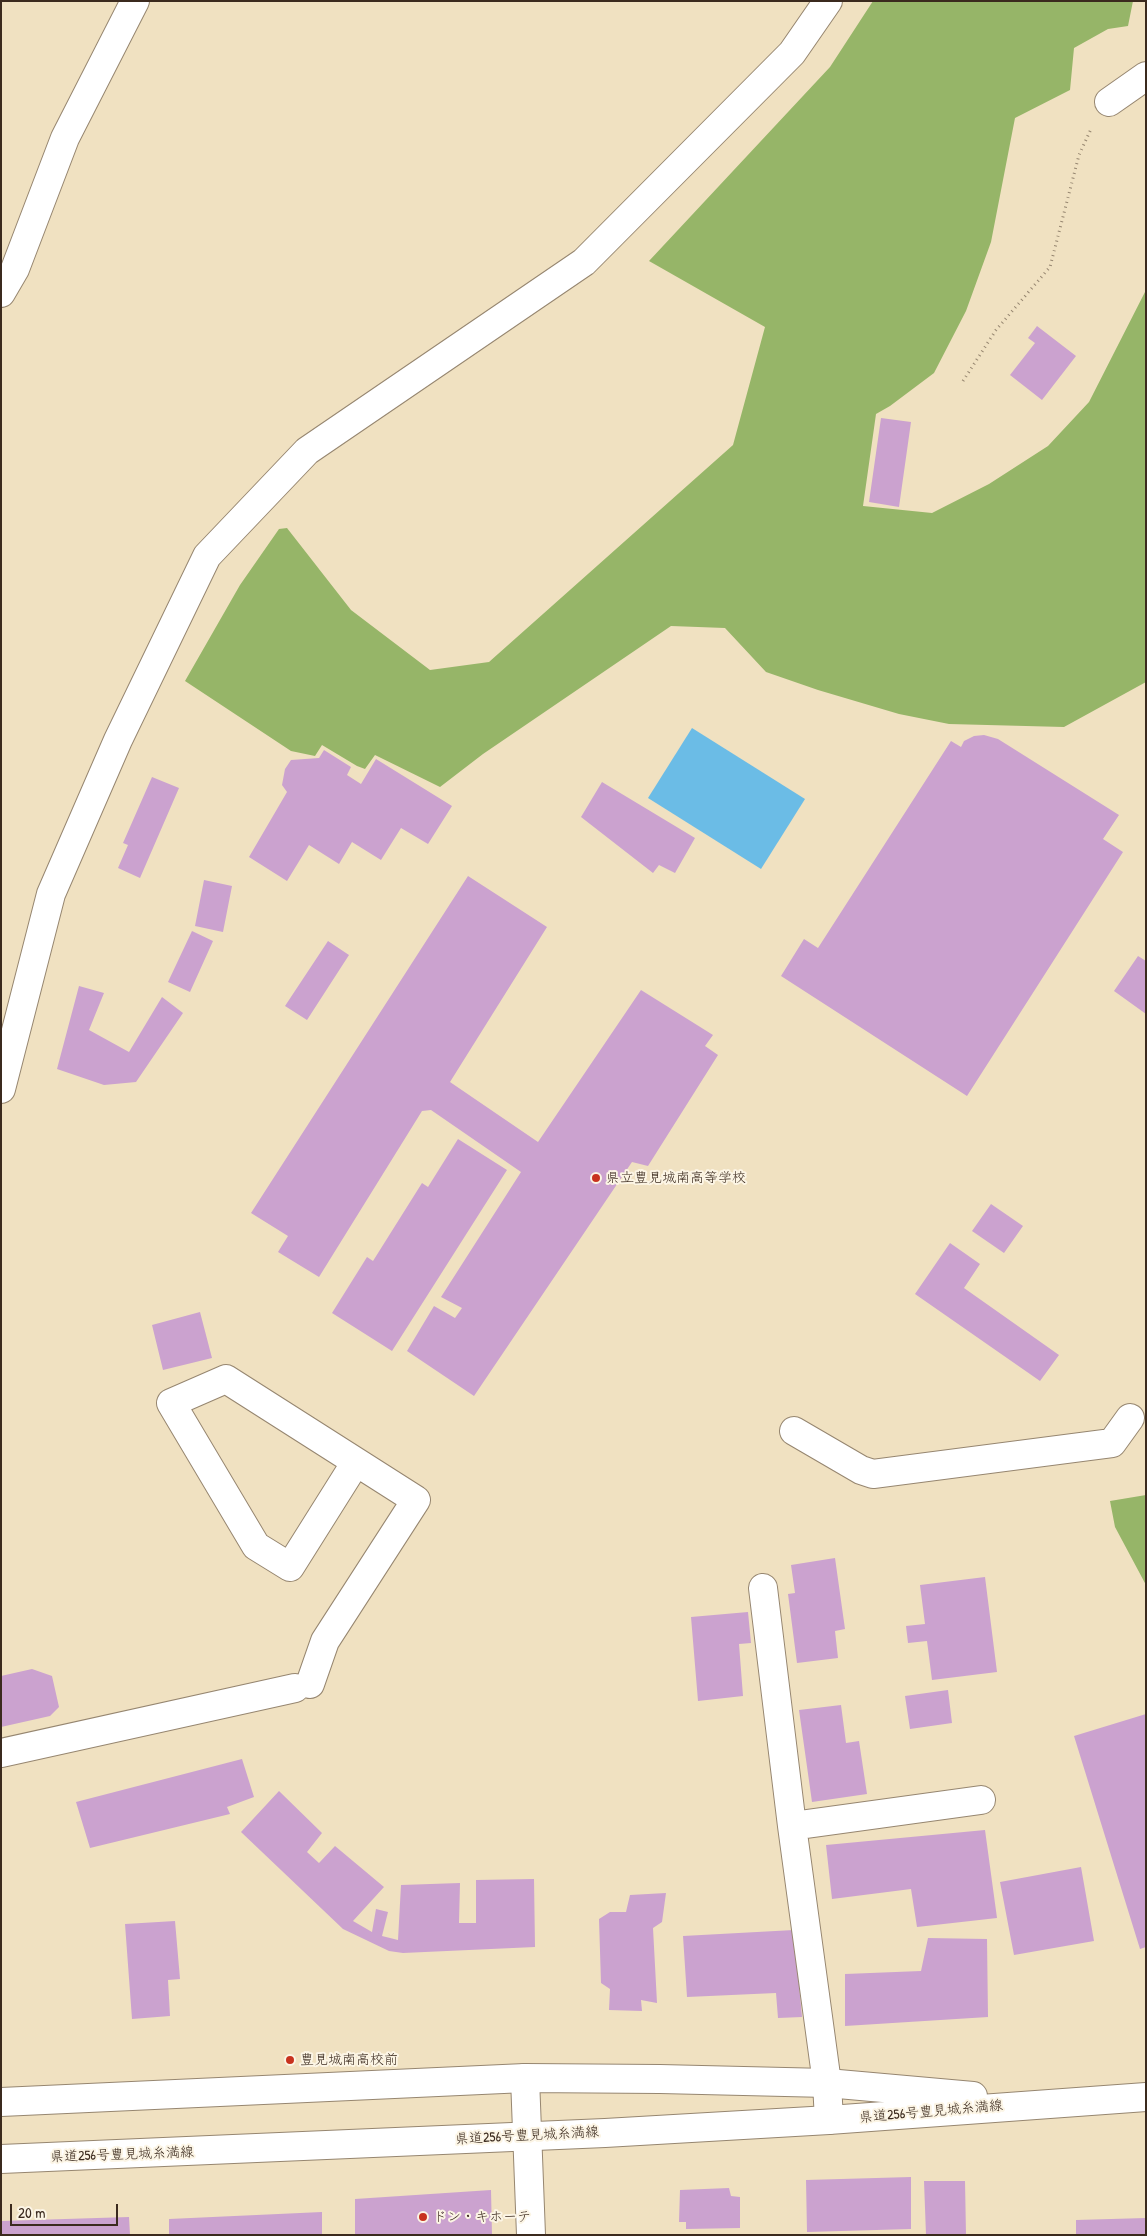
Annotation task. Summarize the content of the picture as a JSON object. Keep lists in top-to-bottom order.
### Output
{
  "streets": {
    "street": ["県道256号豊見城糸満線"]
  },
  "places": ["県立豊見城南高等学校", "豊見城南高校前", "ドン・キホーテ"],
  "scale_bar": "20 m"
}
